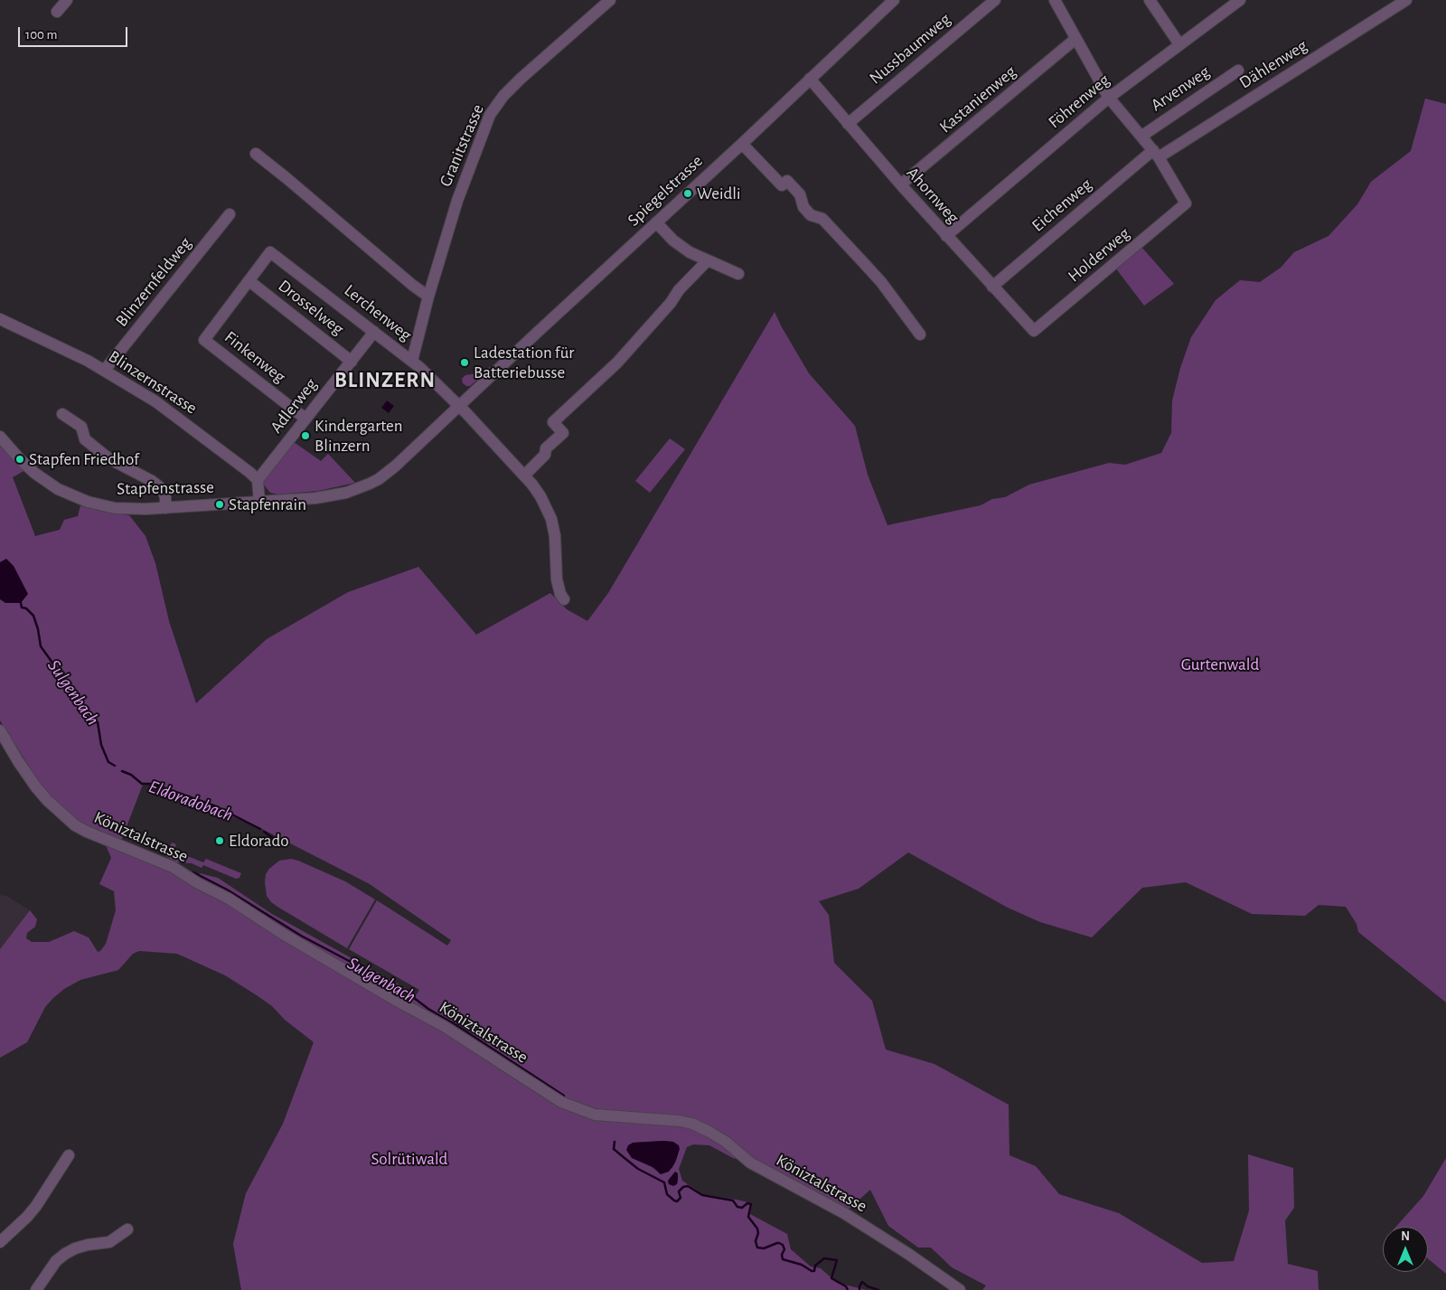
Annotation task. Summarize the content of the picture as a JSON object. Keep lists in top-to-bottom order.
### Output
{
  "streets": {
    "street": [
      "Nussbaumweg",
      "Dählenweg",
      "Arvenweg",
      "Kastanienweg",
      "Föhrenweg",
      "Granitstrasse",
      "Spiegelstrasse",
      "Ahornweg",
      "Eichenweg",
      "Holderweg",
      "Blinzernfeldweg",
      "Drosselweg",
      "Lerchenweg",
      "Finkenweg",
      "Blinzernstrasse",
      "Adlerweg",
      "Stapfenstrasse",
      "Köniztalstrasse"
    ]
  },
  "crossings": [
    ["Nussbaumweg", "Ahornweg"],
    ["Dählenweg", "Eichenweg"],
    ["Dählenweg", "Holderweg"],
    ["Kastanienweg", "Ahornweg"],
    ["Föhrenweg", "Ahornweg"],
    ["Granitstrasse", "Lerchenweg"],
    ["Spiegelstrasse", "Ahornweg"],
    ["Spiegelstrasse", "Lerchenweg"],
    ["Spiegelstrasse", "Stapfenstrasse"],
    ["Ahornweg", "Eichenweg"],
    ["Ahornweg", "Holderweg"],
    ["Eichenweg", "Holderweg"],
    ["Blinzernfeldweg", "Blinzernstrasse"],
    ["Drosselweg", "Lerchenweg"],
    ["Drosselweg", "Finkenweg"],
    ["Drosselweg", "Adlerweg"],
    ["Lerchenweg", "Finkenweg"],
    ["Lerchenweg", "Adlerweg"],
    ["Lerchenweg", "Stapfenstrasse"],
    ["Finkenweg", "Adlerweg"],
    ["Blinzernstrasse", "Adlerweg"]
  ],
  "districts": ["BLINZERN"],
  "water": ["Sulgenbach", "Eldoradobach"],
  "parks": ["Gurtenwald", "Solrütiwald"],
  "places": [
    "Weidli",
    "Ladestation für Batteriebusse",
    "Kindergarten Blinzern",
    "Stapfen Friedhof",
    "Stapfenrain",
    "Eldorado"
  ],
  "scale_bar": "100 m",
  "north": "top"
}
